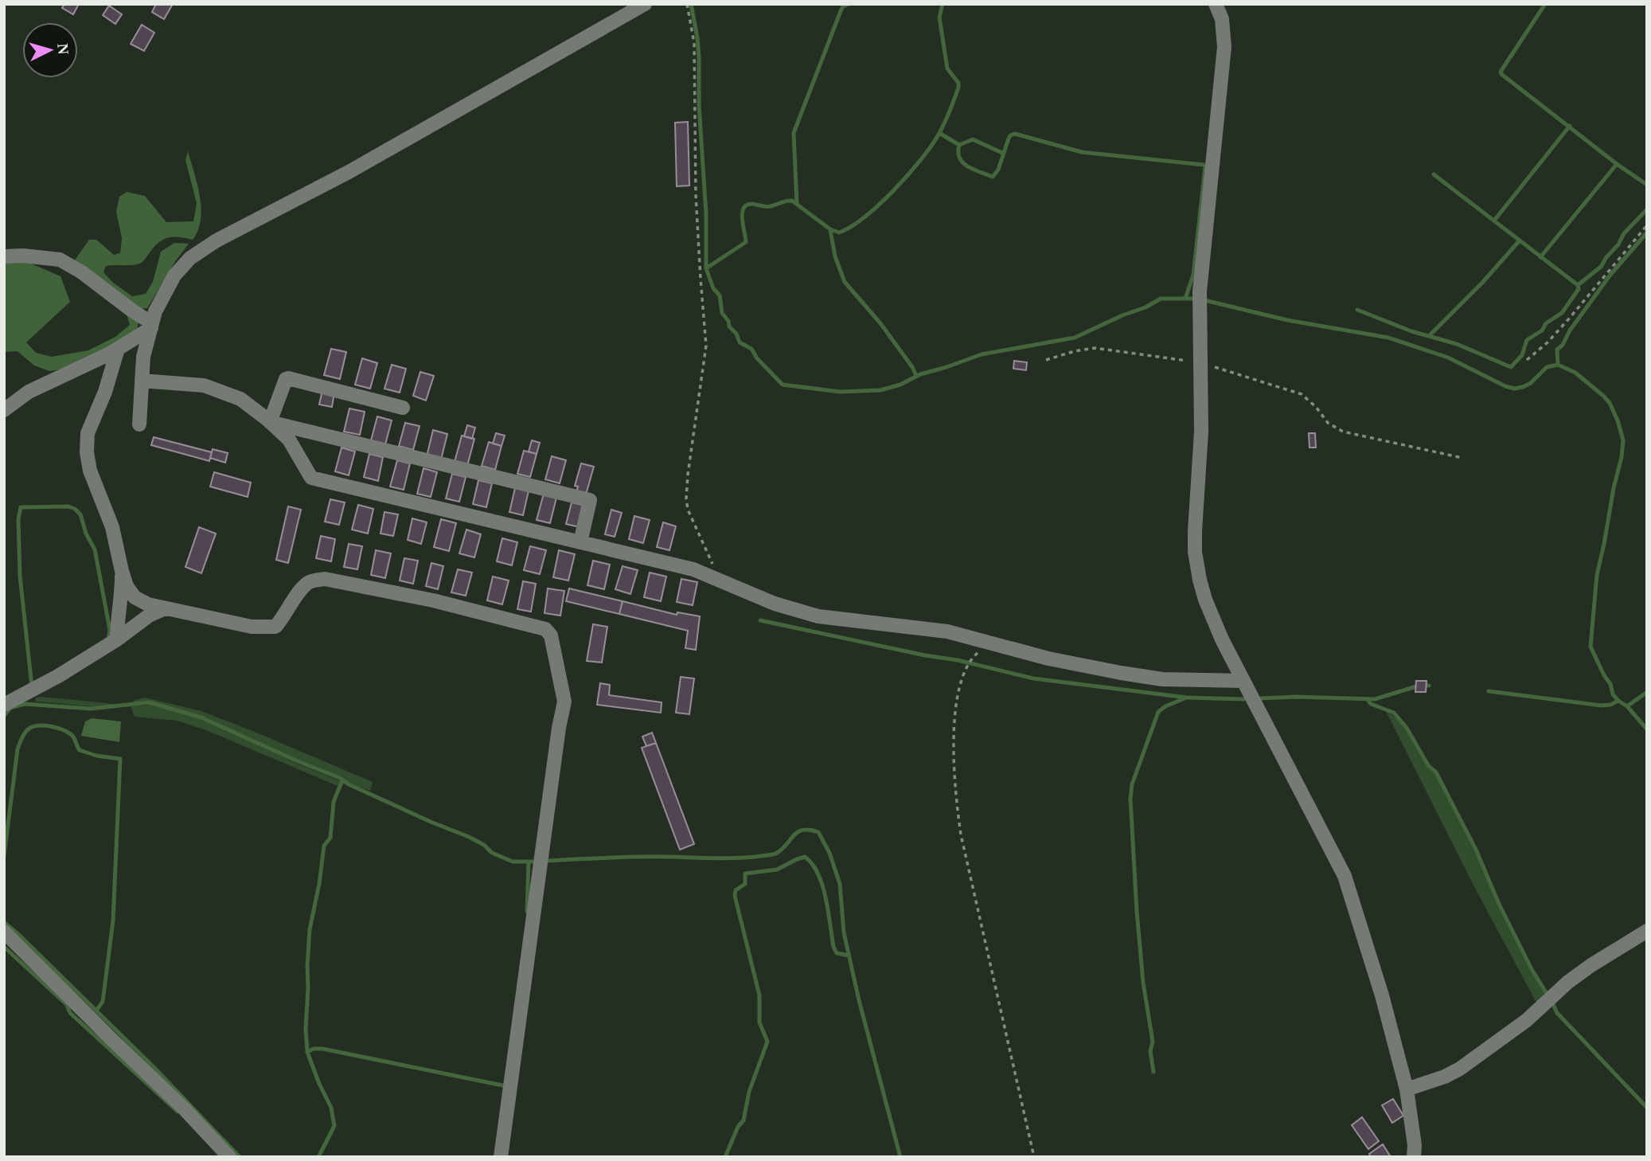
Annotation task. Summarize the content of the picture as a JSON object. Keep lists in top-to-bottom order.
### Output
{
  "north": "right"
}
